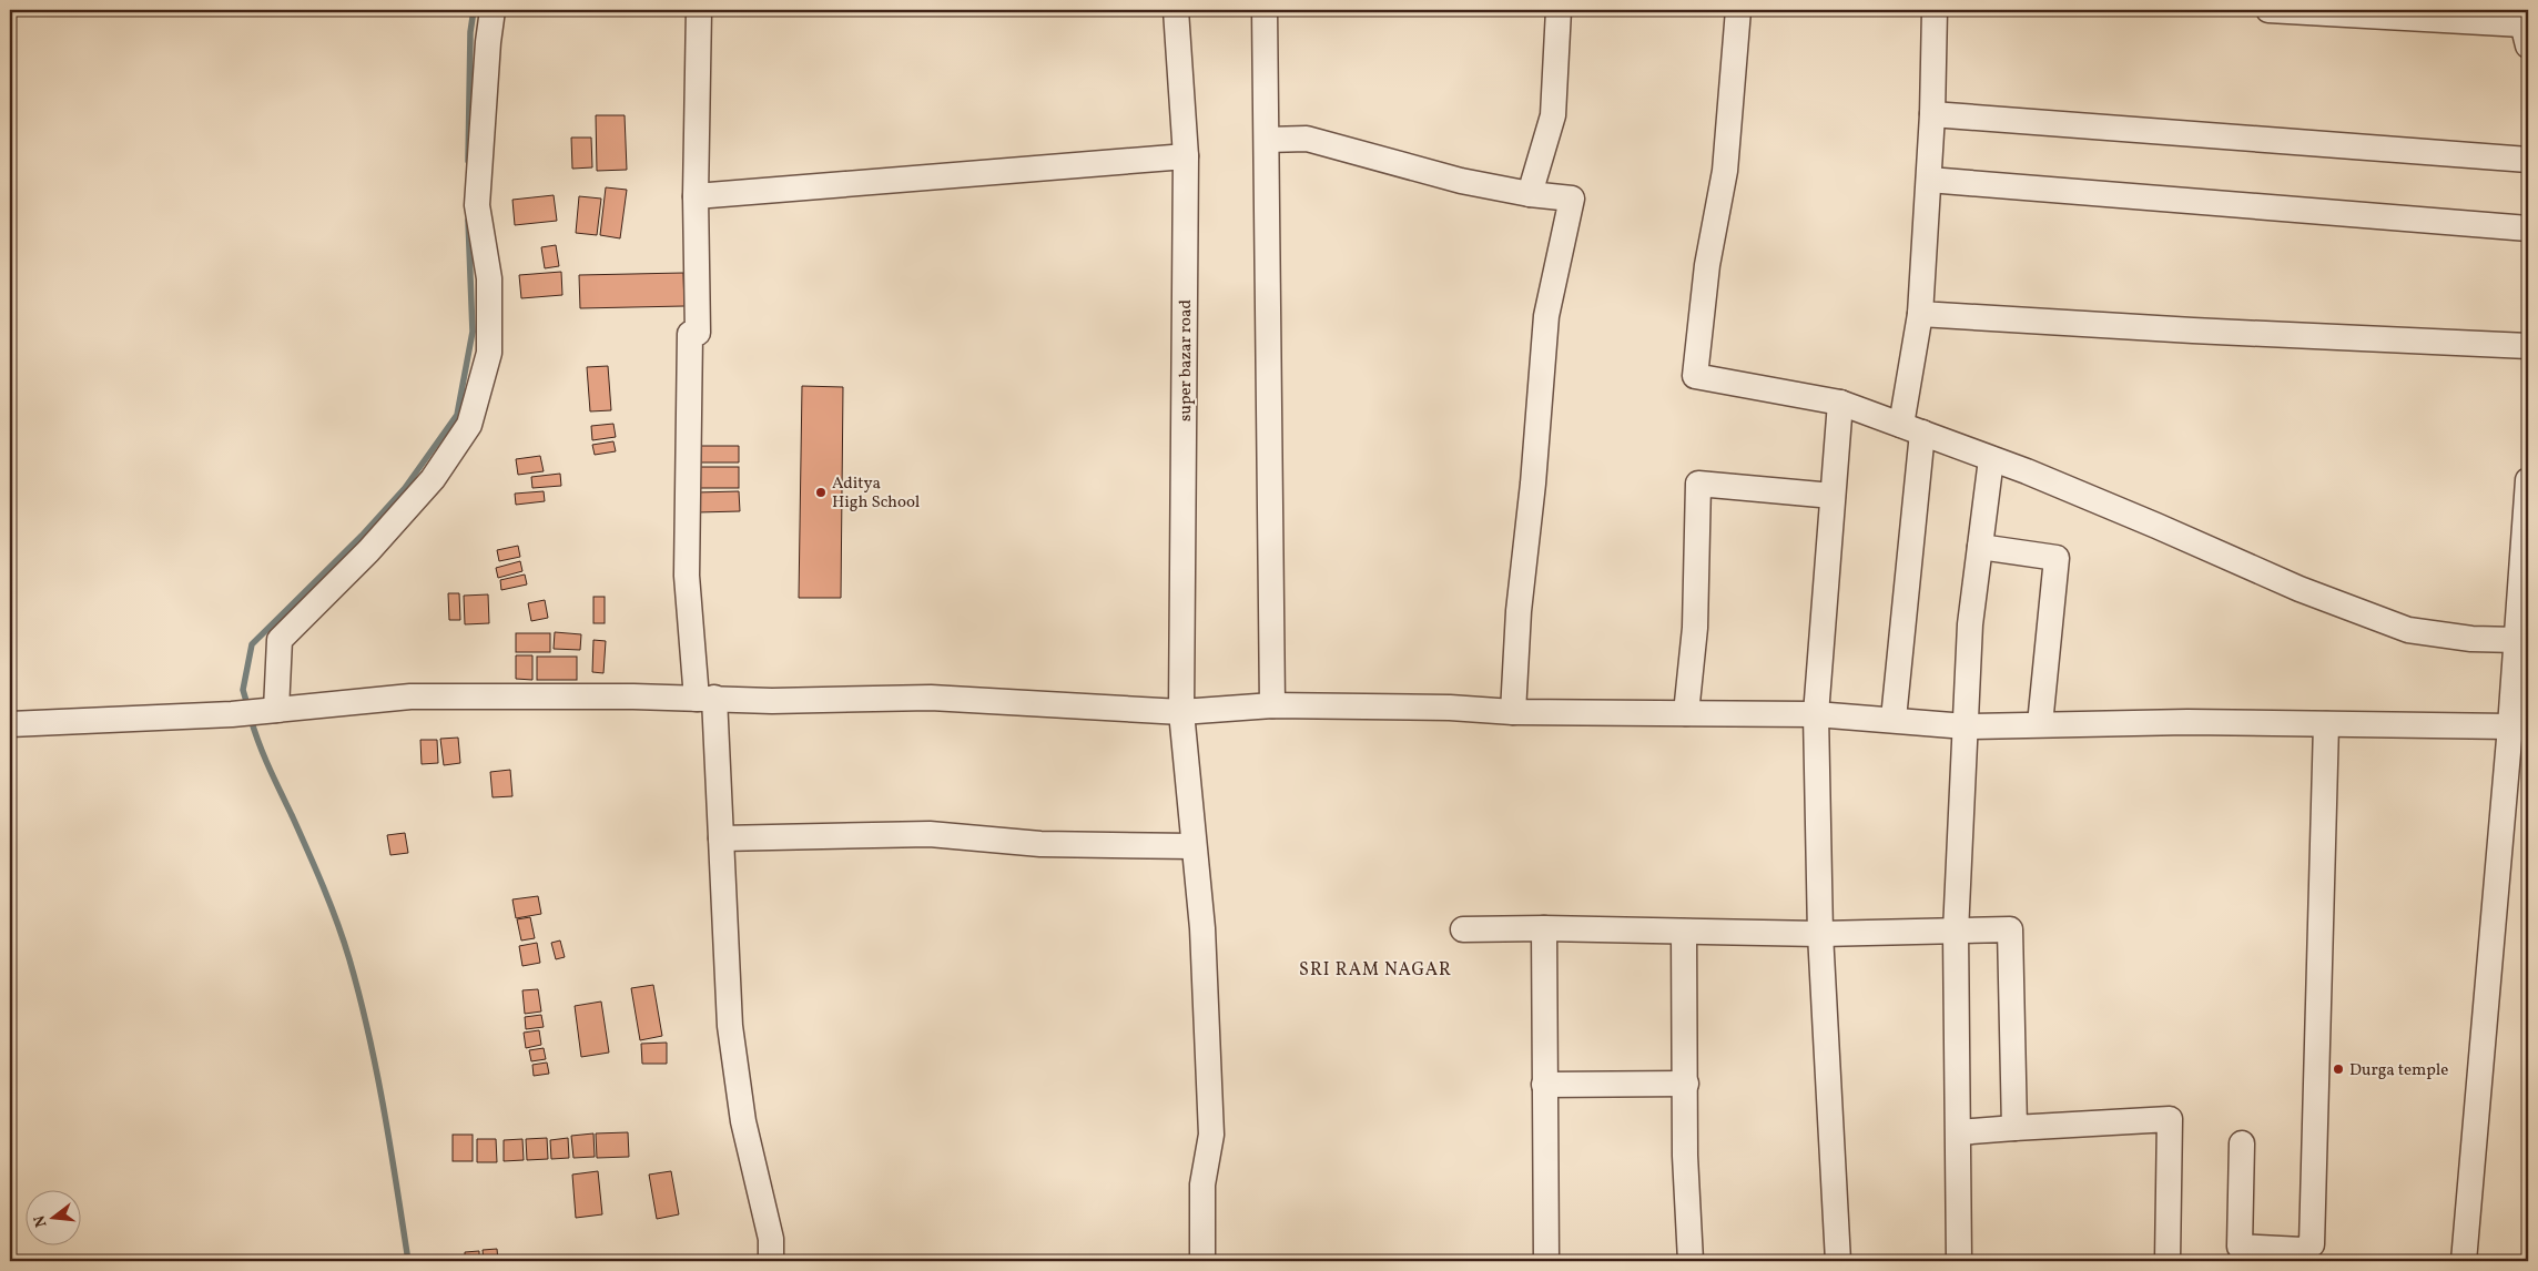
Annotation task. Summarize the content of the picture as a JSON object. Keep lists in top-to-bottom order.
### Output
{
  "streets": {
    "street": ["super bazar road"]
  },
  "districts": ["SRI RAM NAGAR"],
  "places": ["Aditya High School", "Durga temple"],
  "north": "left"
}
